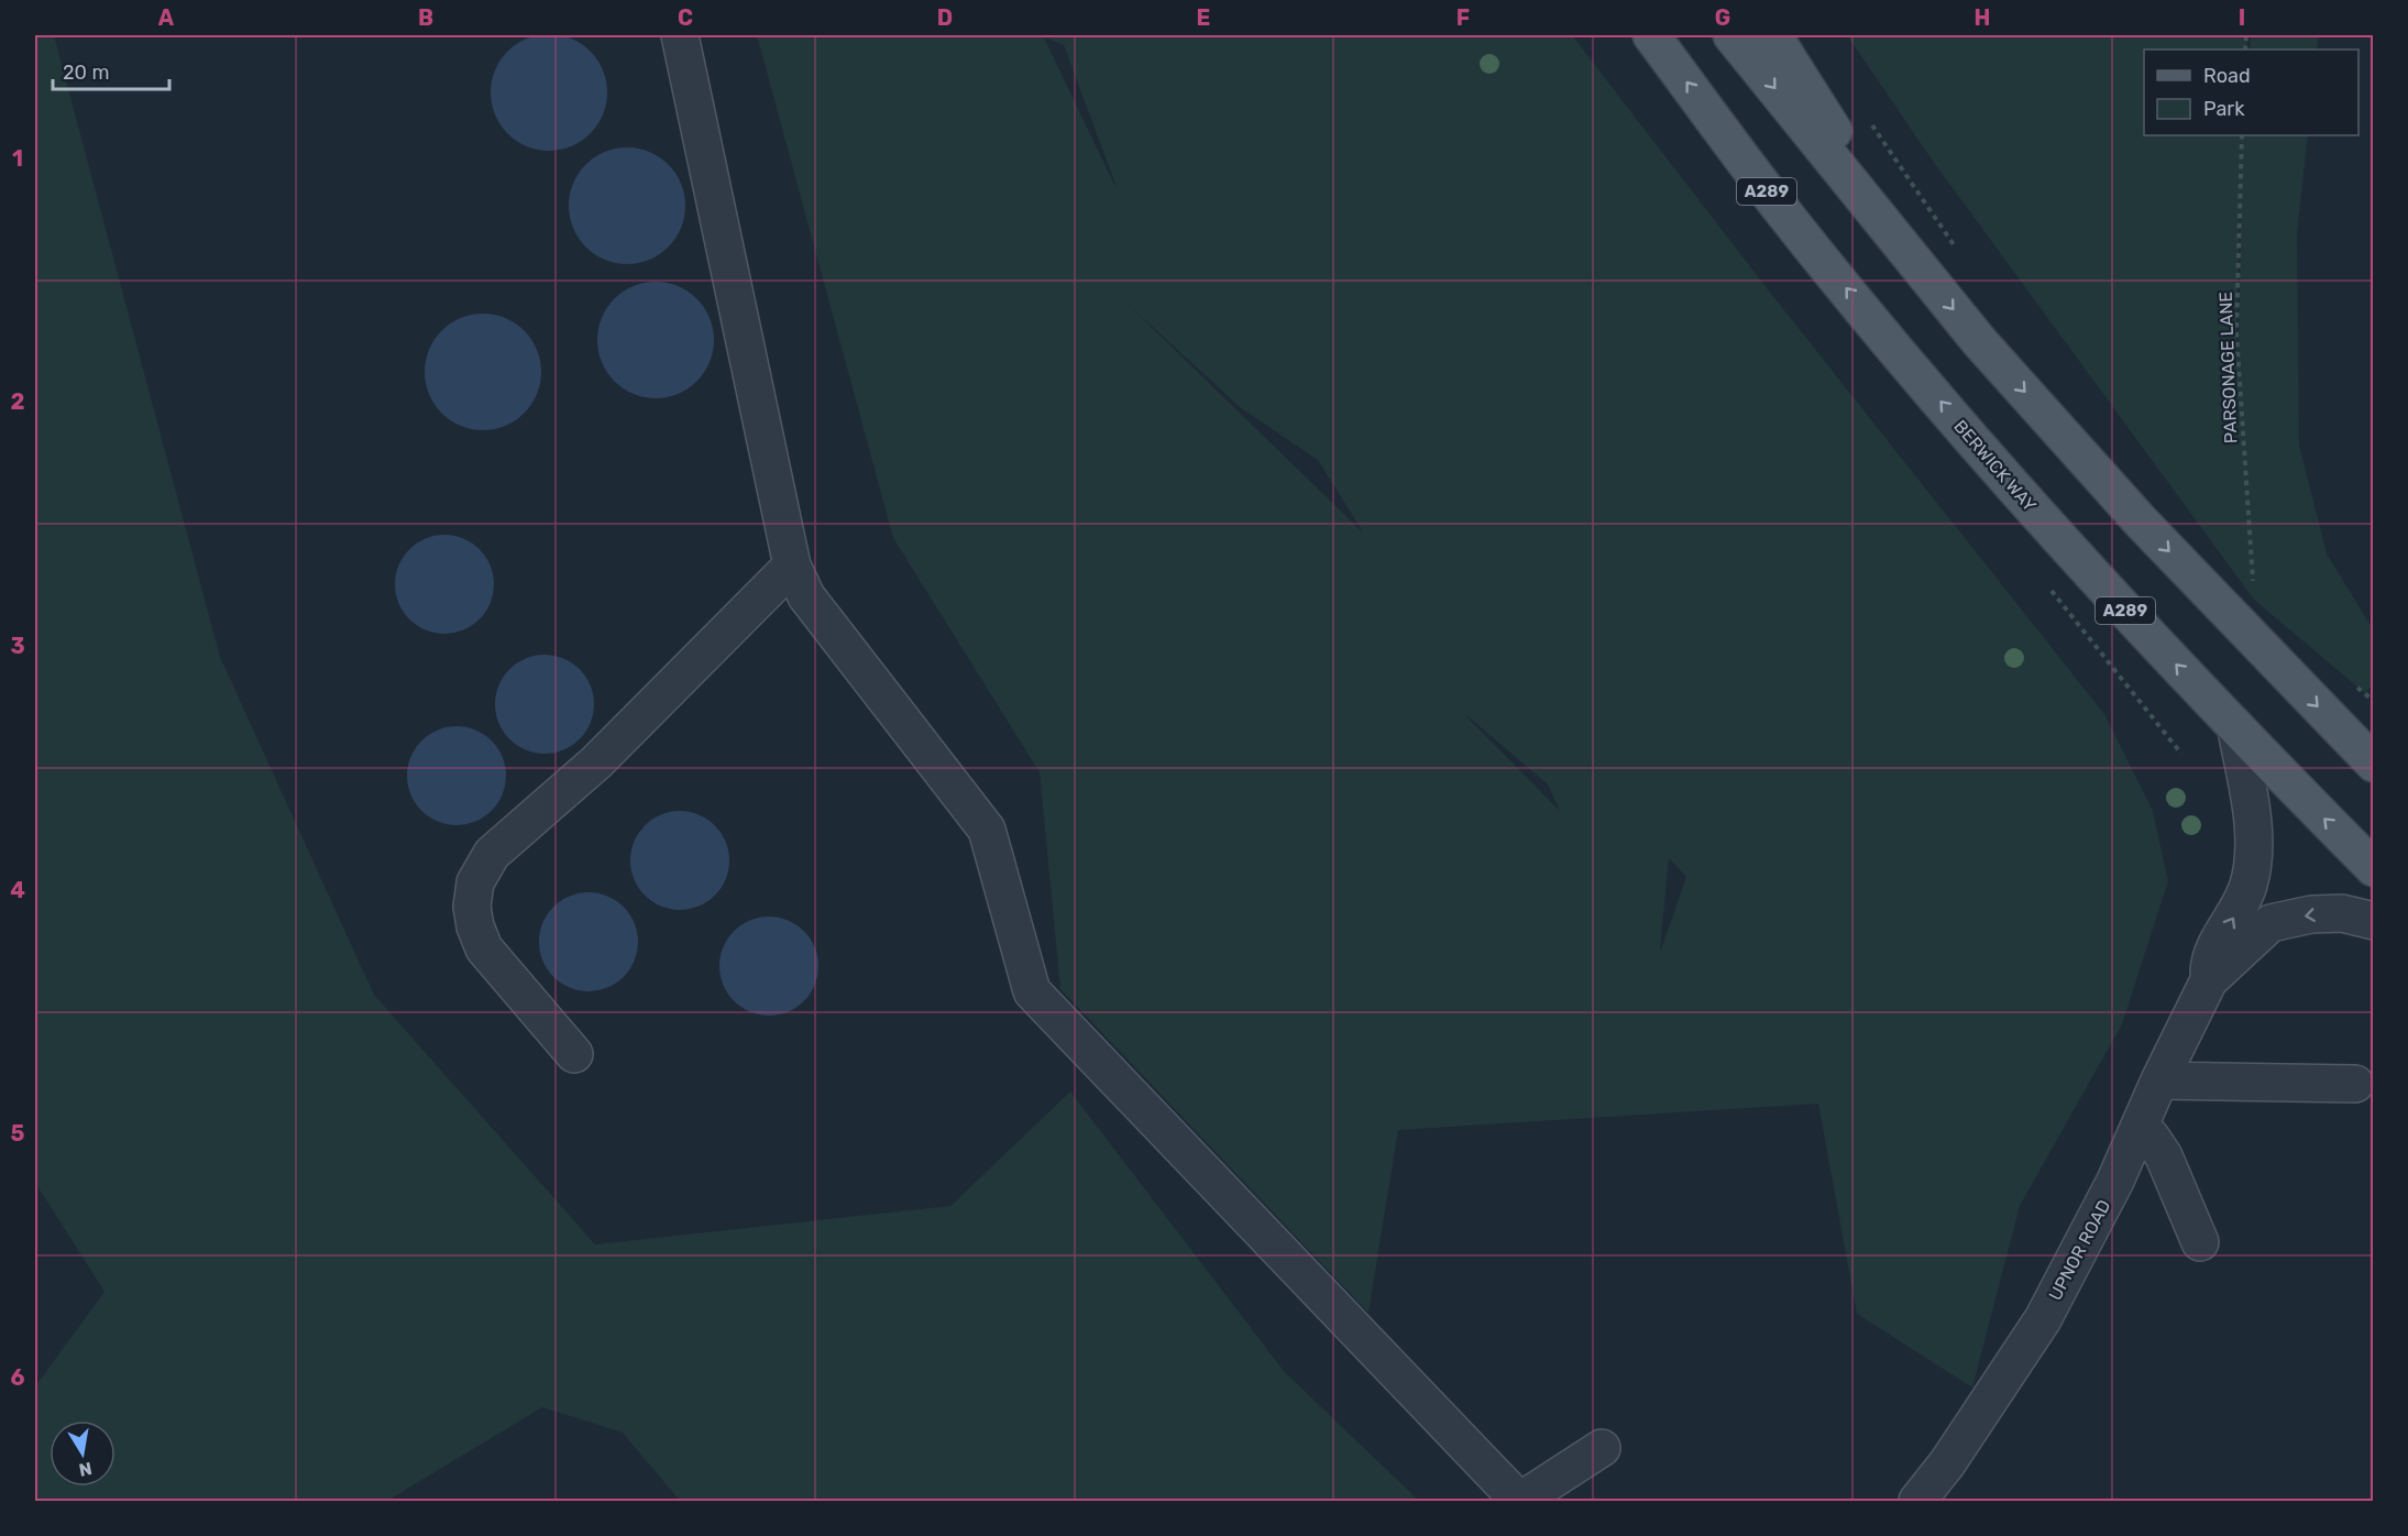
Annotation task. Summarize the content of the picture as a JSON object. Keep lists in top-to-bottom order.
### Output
{
  "streets": {
    "main road": ["A289", "BERWICK WAY"],
    "street": ["UPNOR ROAD"],
    "path": ["PARSONAGE LANE"]
  },
  "legend": ["Road", "Park"],
  "scale_bar": "20 m",
  "north": "bottom",
  "grid": {
    "columns": [
      "A",
      "B",
      "C",
      "D",
      "E",
      "F",
      "G",
      "H",
      "I"
    ],
    "rows": [
      "1",
      "2",
      "3",
      "4",
      "5",
      "6"
    ]
  }
}
